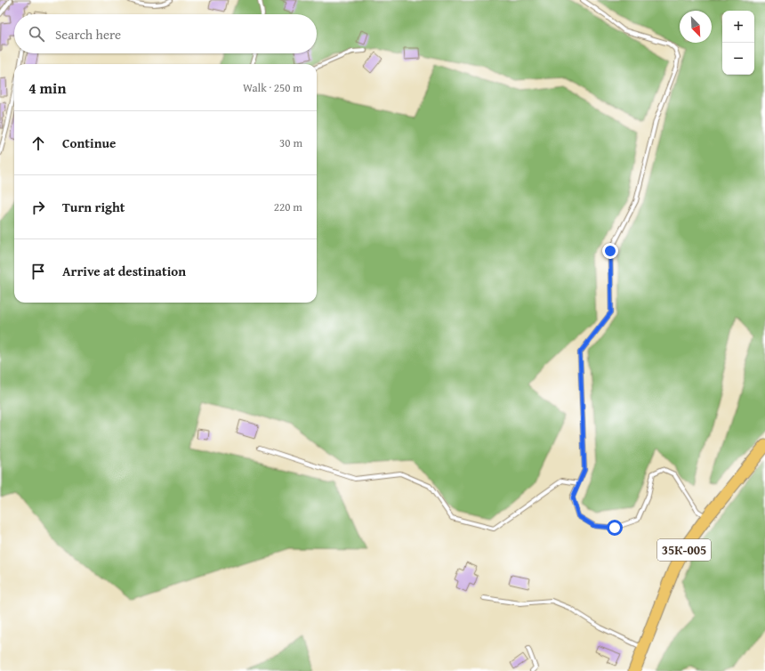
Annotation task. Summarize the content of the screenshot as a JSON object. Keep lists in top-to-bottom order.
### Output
{
  "streets": {
    "main road": ["35К-005"]
  },
  "north": "bottom right",
  "page": {
    "map_buttons": ["+", "−"],
    "search": "Search here",
    "heading": ["4 min", "Walk · 250 m"],
    "list": [
      ["Continue", "30 m"],
      ["Turn right", "220 m"],
      "Arrive at destination"
    ]
  }
}
